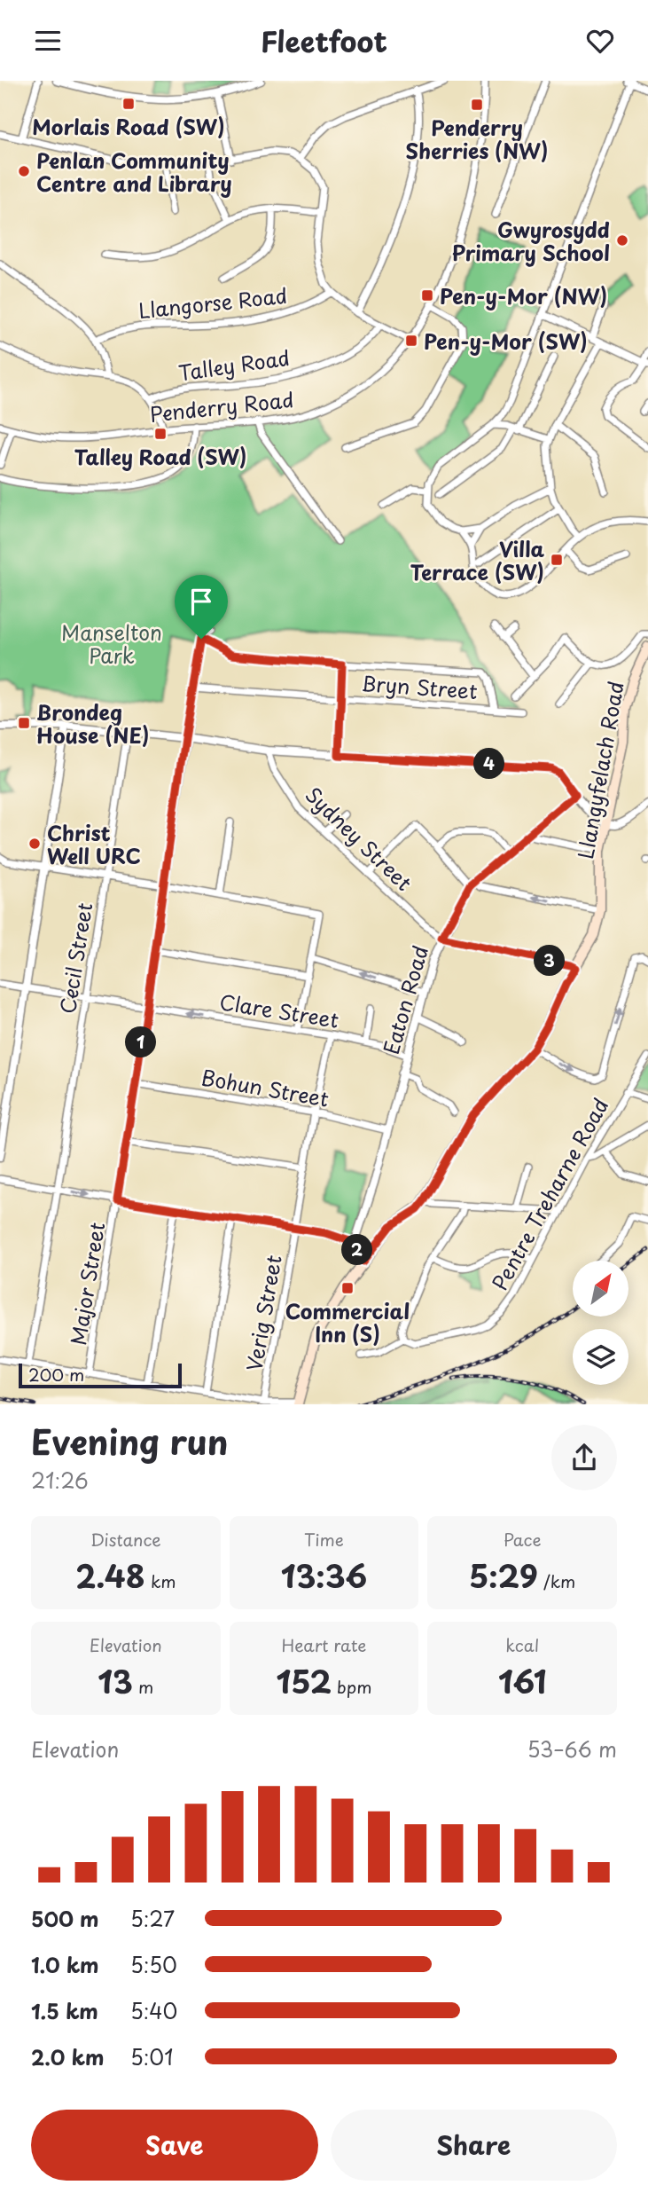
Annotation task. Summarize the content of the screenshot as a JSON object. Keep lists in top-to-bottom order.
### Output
{
  "streets": {
    "main road": ["Llangyfelach Road"],
    "street": [
      "Llangorse Road",
      "Talley Road",
      "Penderry Road",
      "Bryn Street",
      "Sydney Street",
      "Cecil Street",
      "Eaton Road",
      "Clare Street",
      "Bohun Street",
      "Pentre Treharne Road",
      "Major Street",
      "Verig Street"
    ]
  },
  "crossings": [
    ["Bryn Street", "Major Street"],
    ["Sydney Street", "Eaton Road"],
    ["Cecil Street", "Clare Street"],
    ["Eaton Road", "Clare Street"],
    ["Eaton Road", "Bohun Street"],
    ["Clare Street", "Major Street"],
    ["Clare Street", "Verig Street"],
    ["Bohun Street", "Major Street"],
    ["Bohun Street", "Verig Street"]
  ],
  "one_way": ["Clare Street"],
  "parks": ["Manselton Park"],
  "places": {
    "transit": [
      "Morlais Road (SW)",
      "Penderry Sherries (NW)",
      "Pen-y-Mor (NW)",
      "Pen-y-Mor (SW)",
      "Talley Road (SW)",
      "Villa Terrace (SW)",
      "Brondeg House (NE)",
      "Commercial Inn (S)"
    ],
    "other": ["Penlan Community Centre and Library", "Gwyrosydd Primary School", "Christ Well URC"]
  },
  "scale_bar": "200 m",
  "north": "top right",
  "page": {
    "header": "Fleetfoot",
    "pins": [
      "4",
      "3",
      "1",
      "2"
    ],
    "scale": "200 m",
    "heading": ["Evening run", "21:26"],
    "stats": [
      ["Distance", "2.48 km"],
      ["Time", "13:36"],
      ["Pace", "5:29 /km"],
      ["Elevation", "13 m"],
      ["Heart rate", "152 bpm"],
      ["kcal", "161"]
    ],
    "chart": ["Elevation", "53–66 m"],
    "list": [
      {
        "name": "500 m",
        "note": "5:27"
      },
      {
        "name": "1.0 km",
        "note": "5:50"
      },
      {
        "name": "1.5 km",
        "note": "5:40"
      },
      {
        "name": "2.0 km",
        "note": "5:01"
      }
    ],
    "buttons": ["Save", "Share"]
  }
}
